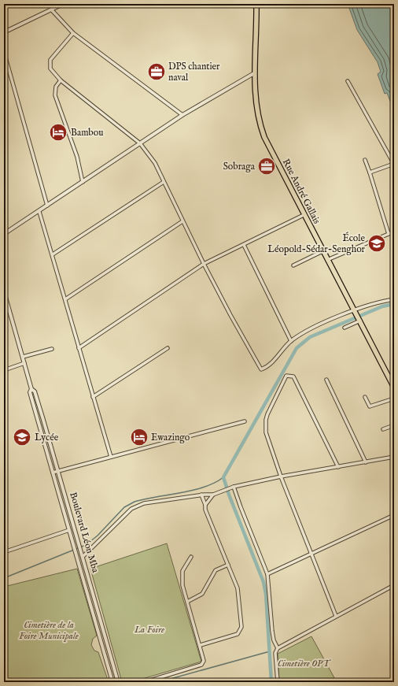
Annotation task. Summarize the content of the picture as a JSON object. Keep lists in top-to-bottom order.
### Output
{
  "streets": {
    "main road": ["Rue André Gallais"],
    "street": ["Boulevard Léon Mba"]
  },
  "parks": ["Cimetière de la Foire Municipale", "La Foire", "Cimetière OPT"],
  "places": {
    "office": ["DPS chantier naval", "Sobraga"],
    "hotel": ["Bambou", "Ewazingo"],
    "school or university": ["École Léopold-Sédar-Senghor", "Lycée"]
  }
}
